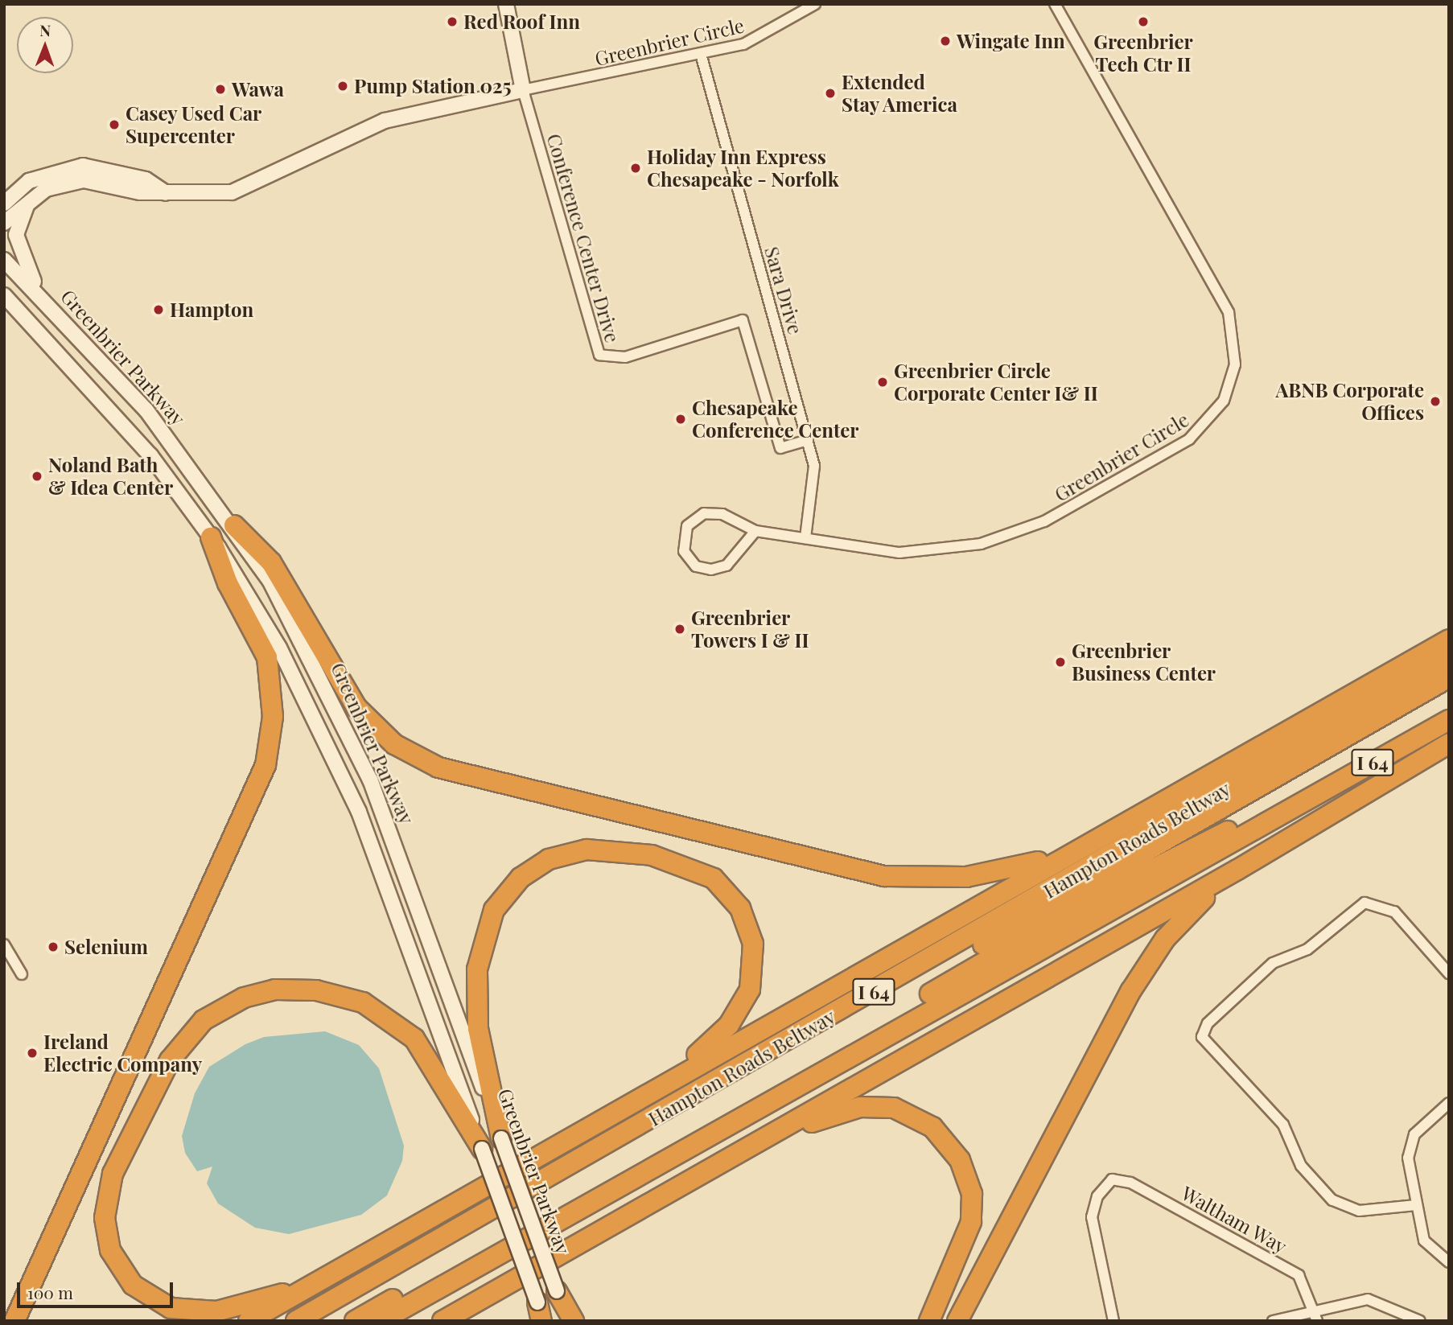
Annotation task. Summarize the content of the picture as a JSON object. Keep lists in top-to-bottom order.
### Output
{
  "streets": {
    "highway": ["I 64", "Hampton Roads Beltway"],
    "main road": ["Greenbrier Parkway"],
    "street": [
      "Greenbrier Circle",
      "Conference Center Drive",
      "Sara Drive",
      "Waltham Way"
    ]
  },
  "crossings": [
    ["Greenbrier Circle", "Conference Center Drive"],
    ["Greenbrier Circle", "Sara Drive"],
    ["Conference Center Drive", "Sara Drive"]
  ],
  "places": [
    "Red Roof Inn",
    "Greenbrier Tech Ctr II",
    "Wingate Inn",
    "Pump Station 025",
    "Wawa",
    "Extended Stay America",
    "Casey Used Car Supercenter",
    "Holiday Inn Express Chesapeake - Norfolk",
    "Hampton",
    "Greenbrier Circle Corporate Center I& II",
    "ABNB Corporate Offices",
    "Chesapeake Conference Center",
    "Noland Bath & Idea Center",
    "Greenbrier Towers I & II",
    "Greenbrier Business Center",
    "Selenium",
    "Ireland Electric Company"
  ],
  "scale_bar": "100 m",
  "north": "top"
}
